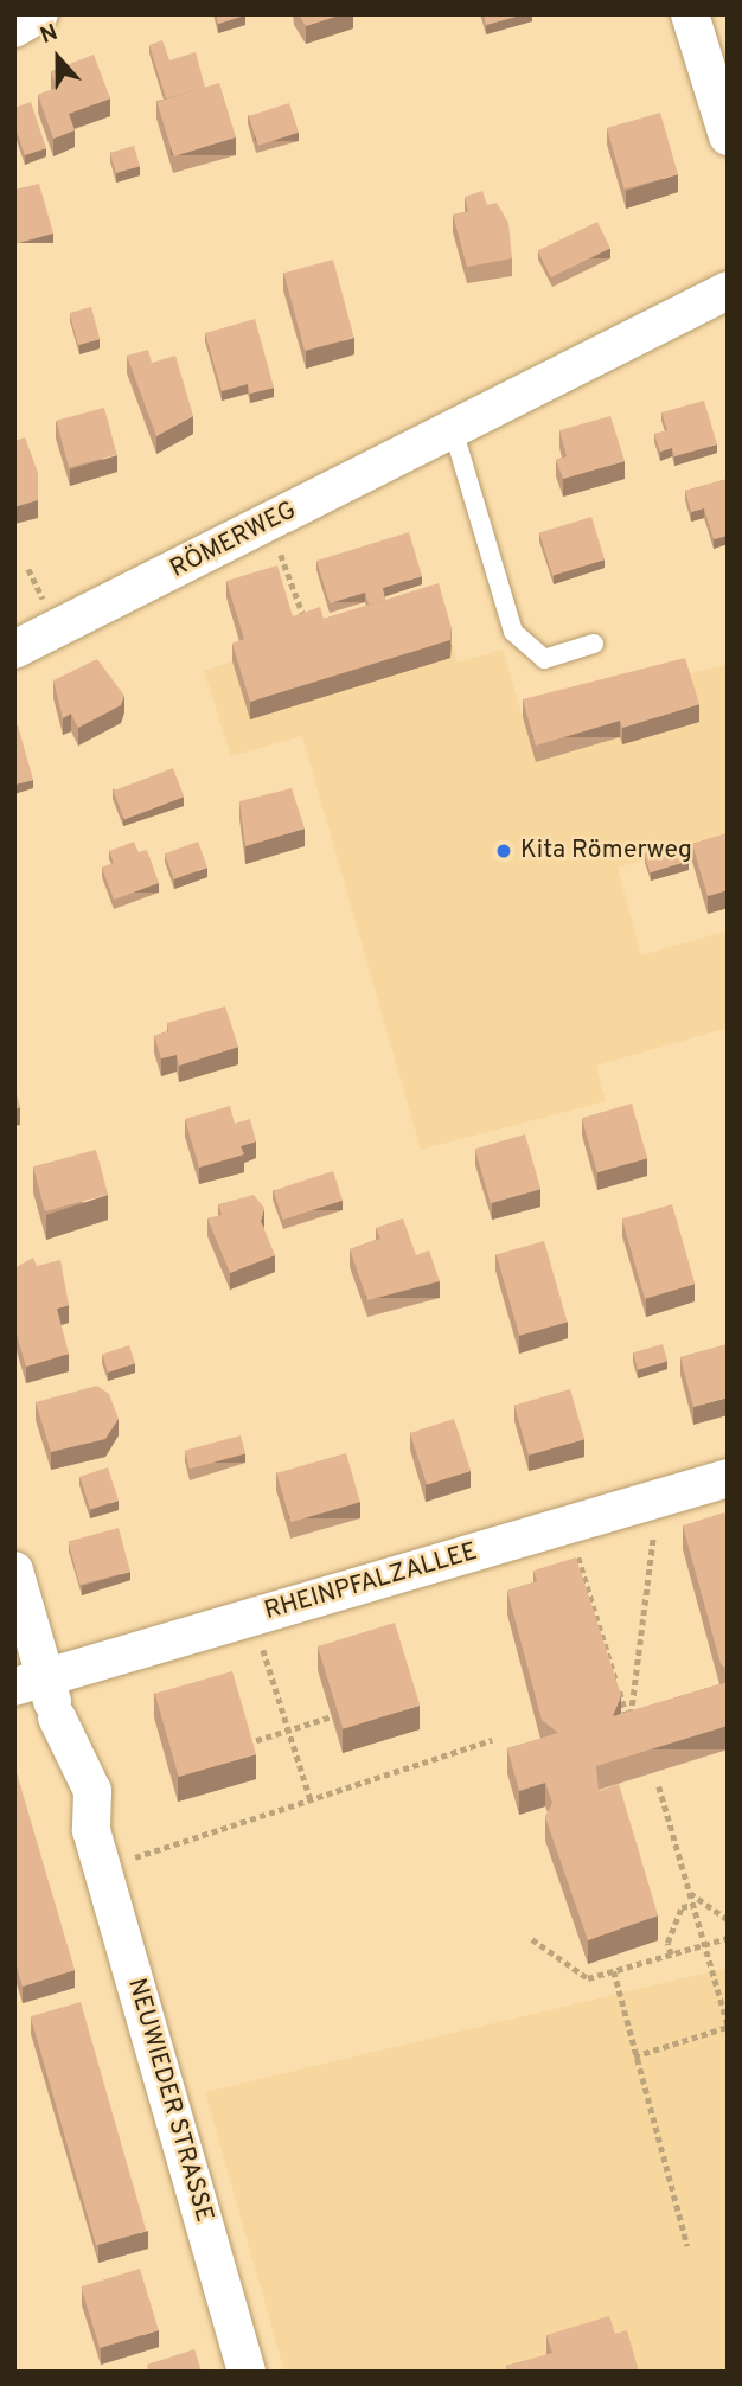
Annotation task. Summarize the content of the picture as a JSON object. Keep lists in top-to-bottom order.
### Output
{
  "streets": {
    "street": ["RÖMERWEG", "RHEINPFALZALLEE", "NEUWIEDER STRASSE"]
  },
  "crossings": [
    ["RHEINPFALZALLEE", "NEUWIEDER STRASSE"]
  ],
  "places": ["Kita Römerweg"],
  "north": "top"
}
